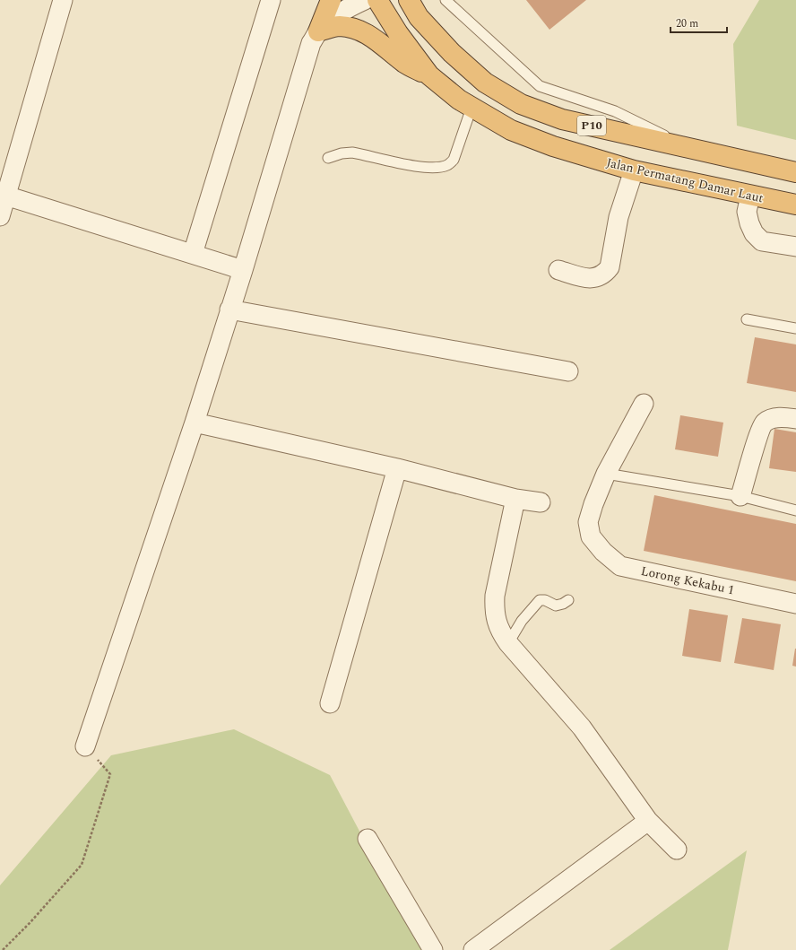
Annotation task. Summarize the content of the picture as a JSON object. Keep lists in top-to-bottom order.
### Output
{
  "streets": {
    "highway": ["P10", "Jalan Permatang Damar Laut"],
    "street": ["Lorong Kekabu 1"]
  },
  "scale_bar": "20 m"
}
